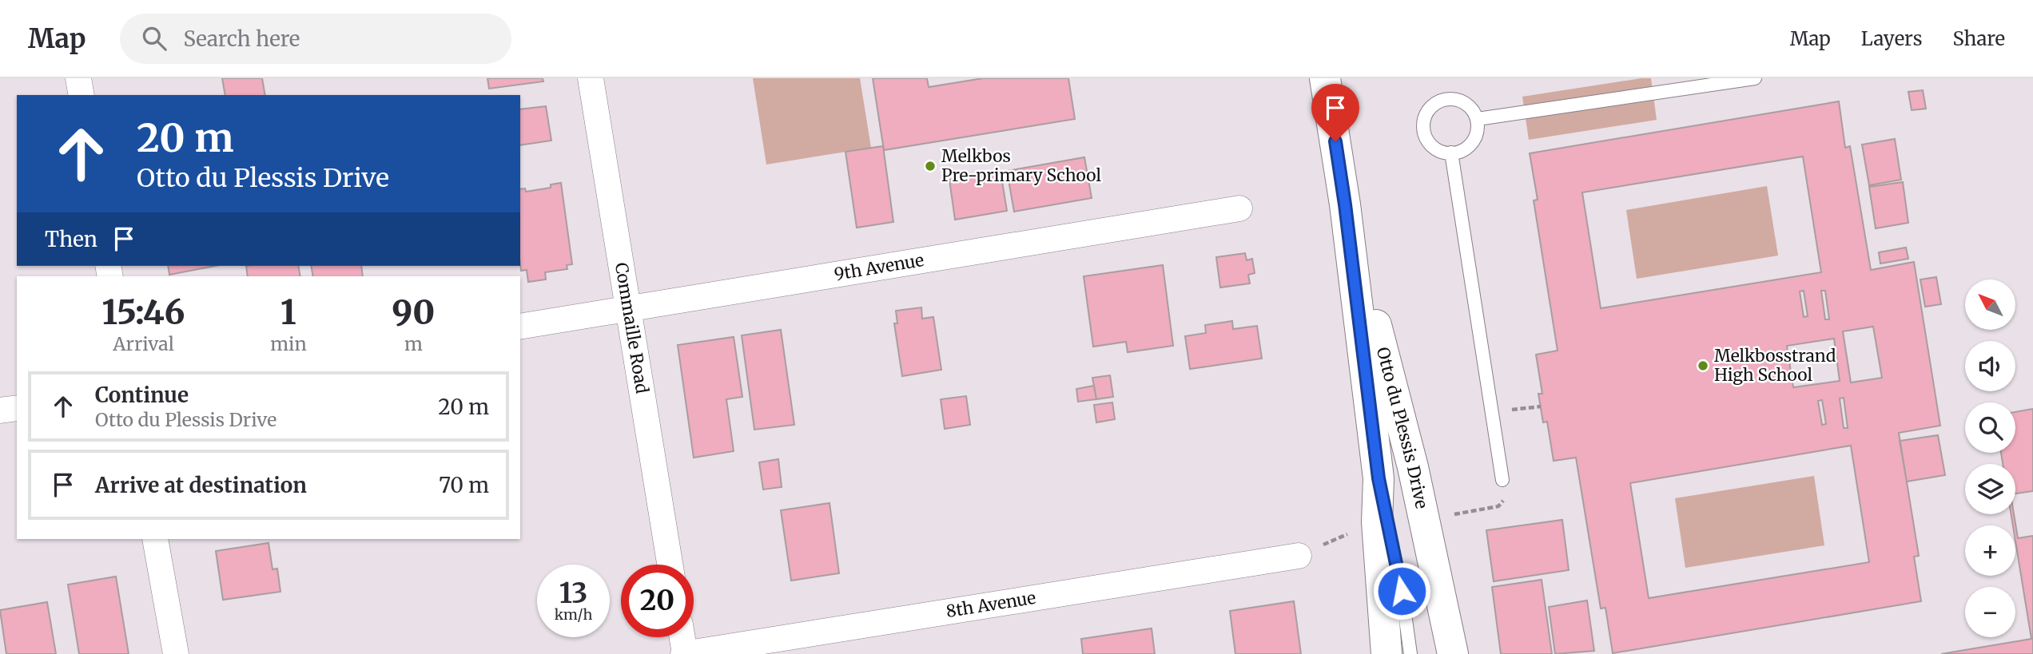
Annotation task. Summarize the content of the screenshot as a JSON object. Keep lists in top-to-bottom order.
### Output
{
  "streets": {
    "main road": ["Otto du Plessis Drive"],
    "street": ["9th Avenue", "Commaille Road", "8th Avenue"]
  },
  "crossings": [
    ["9th Avenue", "Commaille Road"]
  ],
  "places": ["Melkbos Pre-primary School", "Melkbosstrand High School"],
  "north": "top left",
  "page": {
    "header": "Map",
    "search": "Search here",
    "nav": ["Map", "Layers", "Share"],
    "turn": ["20 m", "Otto du Plessis Drive"],
    "then": "Then",
    "eta": [
      "15:46",
      "Arrival",
      "1",
      "min",
      "90",
      "m"
    ],
    "map_buttons": ["+", "−"],
    "list": [
      {
        "name": "Continue",
        "note": "Otto du Plessis Drive",
        "value": "20 m"
      },
      {
        "name": "Arrive at destination",
        "value": "70 m"
      }
    ],
    "speed": "13 km/h",
    "limit": "20"
  }
}
